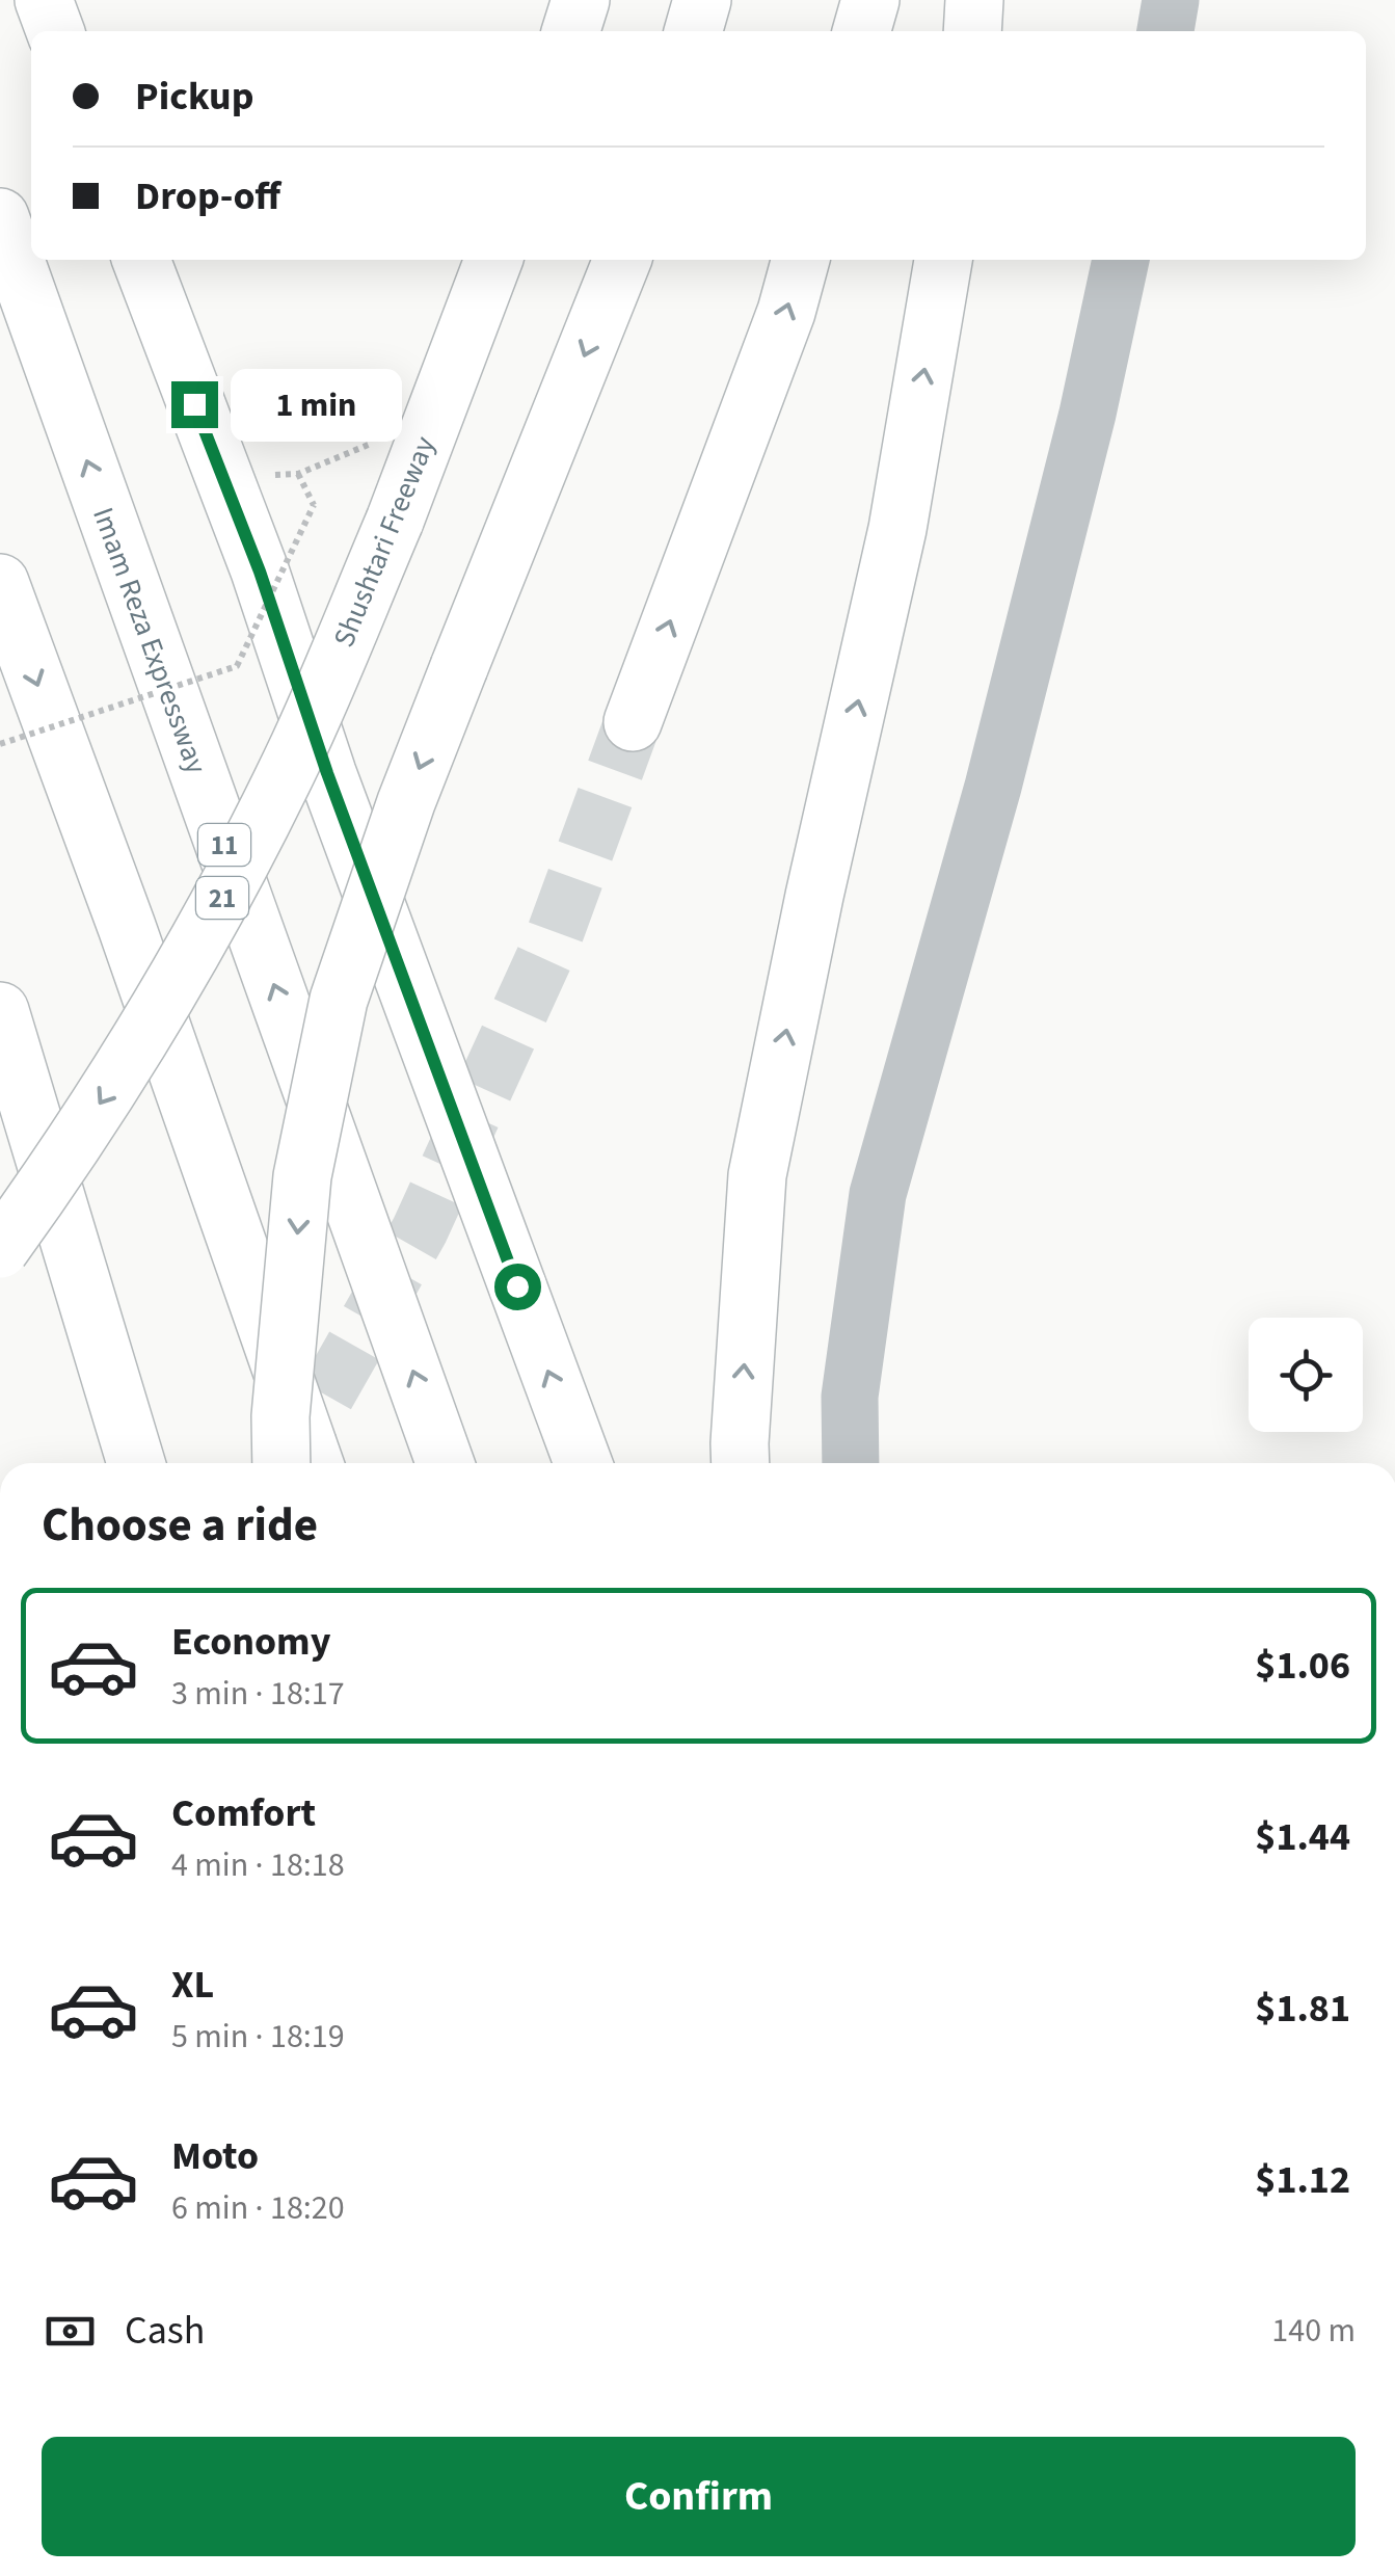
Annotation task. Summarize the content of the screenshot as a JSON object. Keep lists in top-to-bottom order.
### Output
{
  "streets": {
    "highway": [
      "Shushtari Freeway",
      "Imam Reza Expressway",
      "11",
      "21"
    ]
  },
  "page": {
    "banner": ["Pickup", "Drop-off"],
    "bubble": "1 min",
    "heading": "Choose a ride",
    "list": [
      {
        "name": "Economy",
        "note": "3 min · 18:17",
        "value": "$1.06"
      },
      {
        "name": "Comfort",
        "note": "4 min · 18:18",
        "value": "$1.44"
      },
      {
        "name": "XL",
        "note": "5 min · 18:19",
        "value": "$1.81"
      },
      {
        "name": "Moto",
        "note": "6 min · 18:20",
        "value": "$1.12"
      }
    ],
    "pay": ["Cash", "140 m"],
    "buttons": "Confirm"
  }
}
